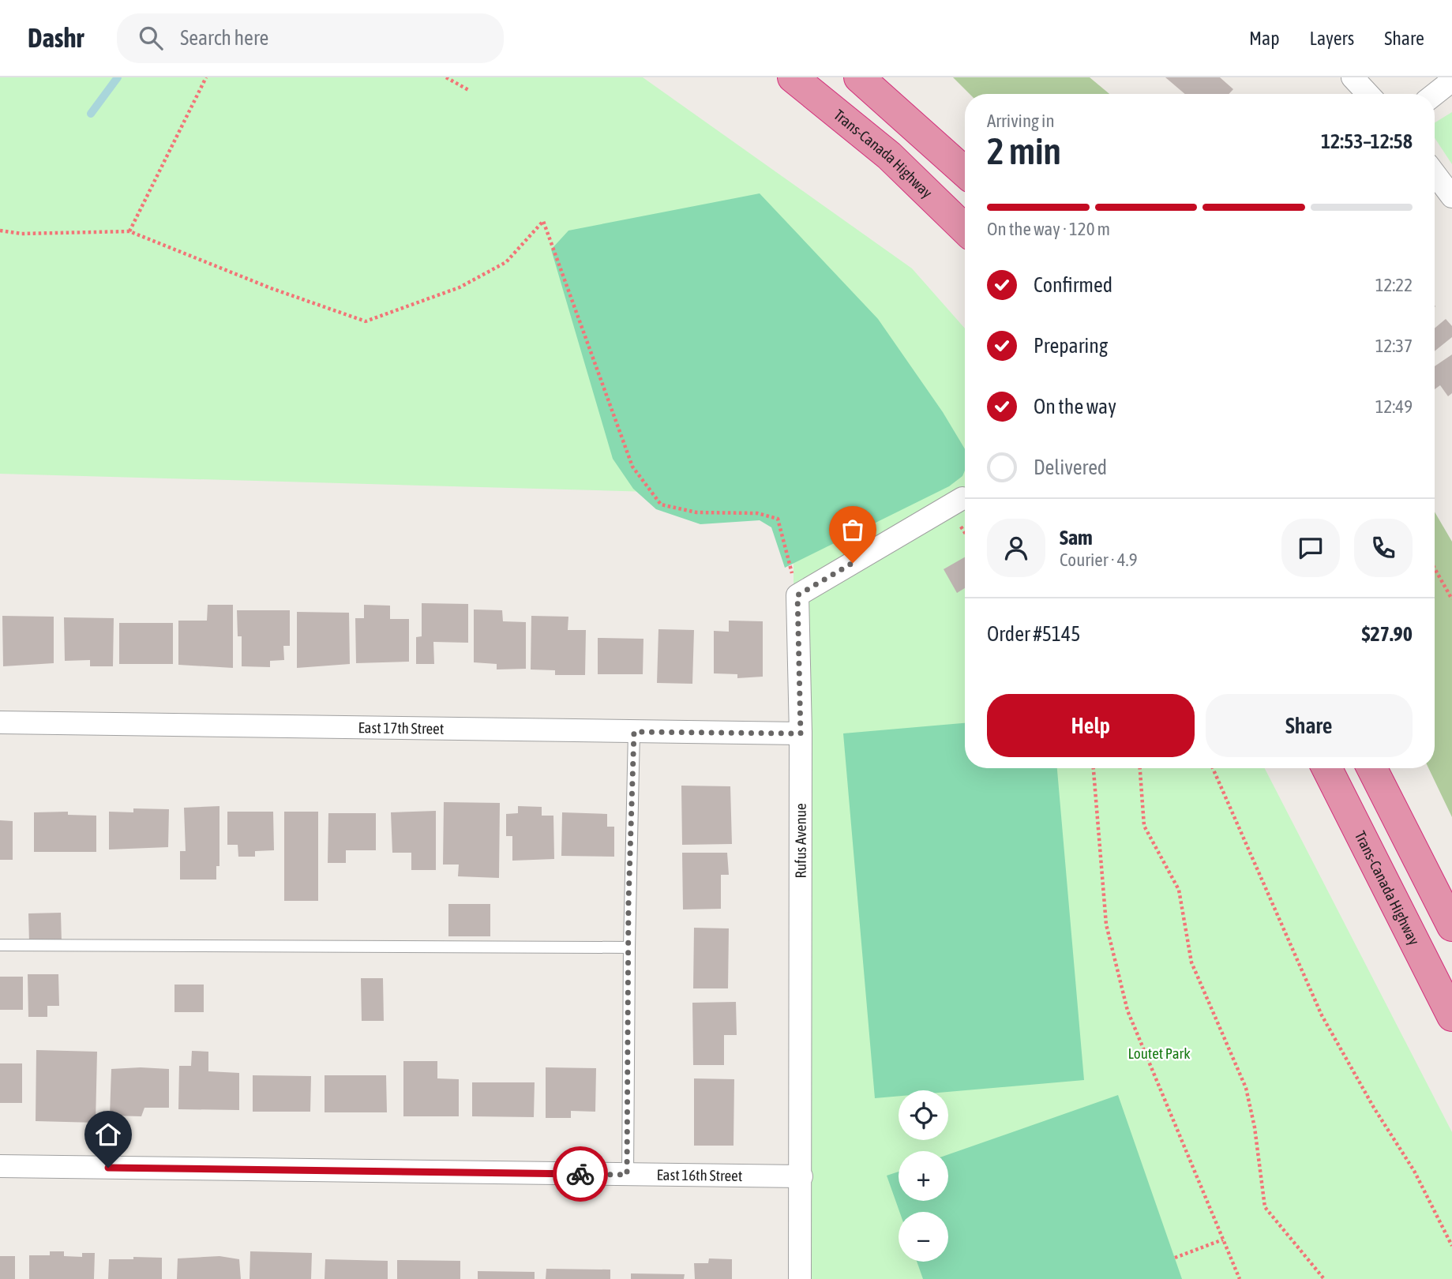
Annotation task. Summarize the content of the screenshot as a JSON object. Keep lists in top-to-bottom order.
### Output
{
  "streets": {
    "highway": ["Trans-Canada Highway"],
    "street": ["East 17th Street", "Rufus Avenue", "East 16th Street"]
  },
  "crossings": [
    ["East 17th Street", "Rufus Avenue"],
    ["Rufus Avenue", "East 16th Street"]
  ],
  "parks": ["Loutet Park"],
  "page": {
    "header": "Dashr",
    "search": "Search here",
    "nav": ["Map", "Layers", "Share"],
    "heading": ["2 min", "Arriving in", "12:53–12:58"],
    "panel": [
      "Sam",
      "Courier · 4.9",
      "Order #5145",
      "$27.90"
    ],
    "bar": "On the way · 120 m",
    "list": [
      ["Confirmed", "12:22"],
      ["Preparing", "12:37"],
      ["On the way", "12:49"],
      "Delivered"
    ],
    "buttons": ["Help", "Share"],
    "map_buttons": ["+", "−"]
  }
}
